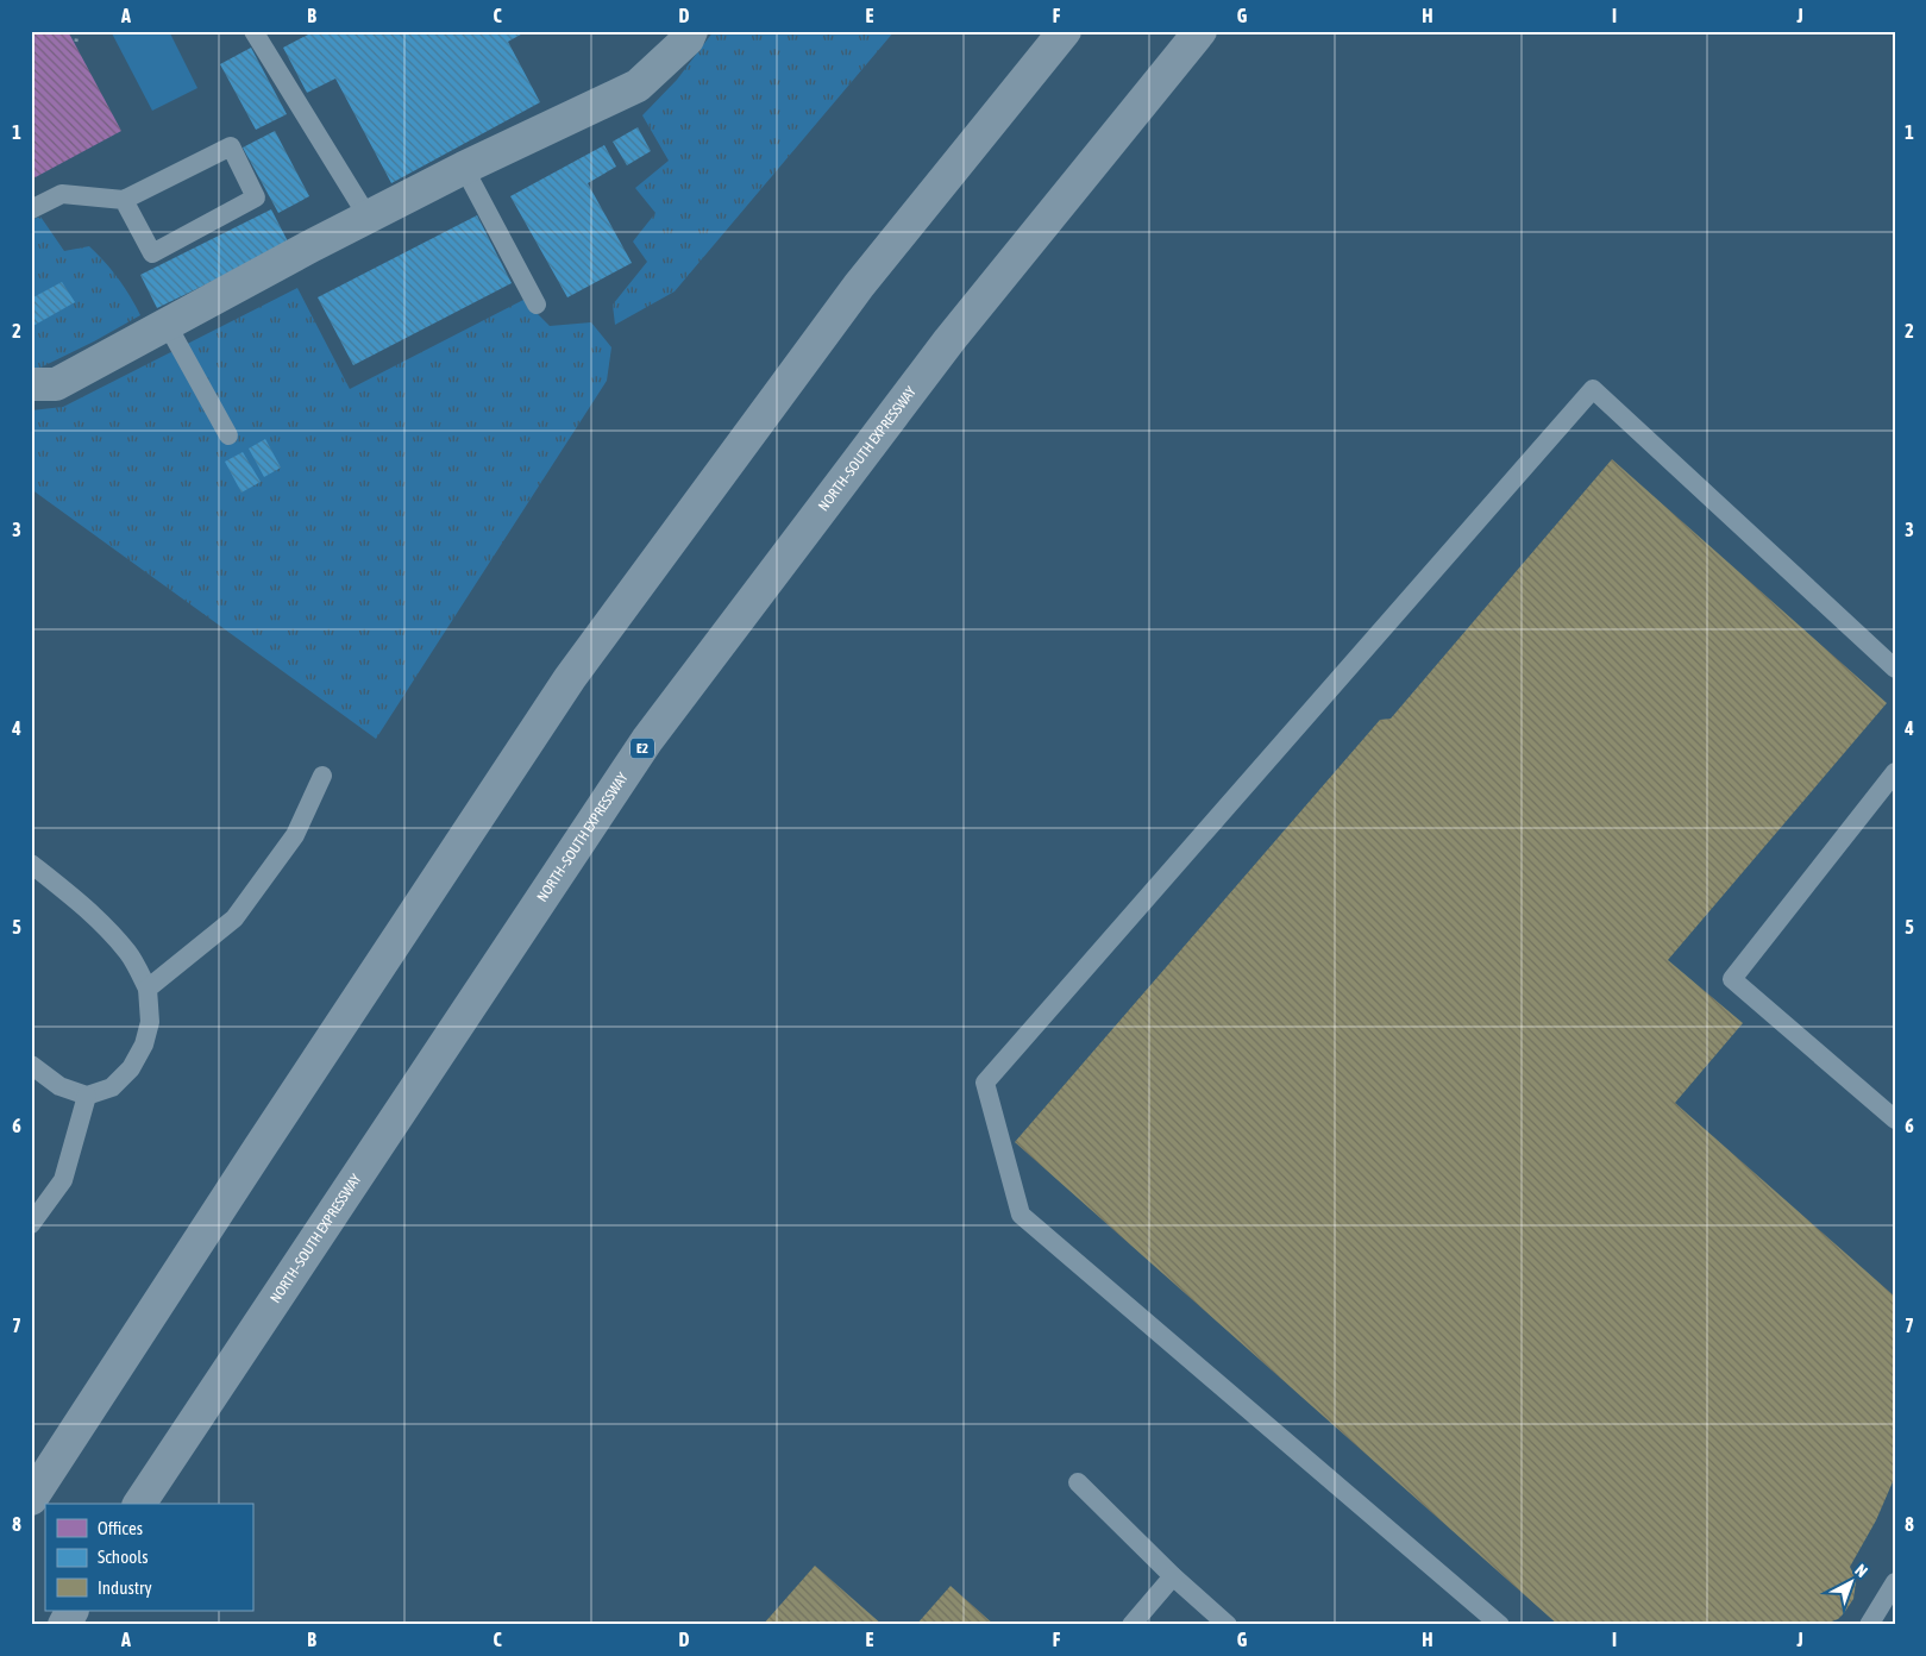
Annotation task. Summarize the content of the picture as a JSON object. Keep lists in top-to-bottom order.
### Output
{
  "streets": {
    "highway": ["NORTH–SOUTH EXPRESSWAY", "E2"]
  },
  "legend": ["Offices", "Schools", "Industry"],
  "north": "top right",
  "grid": {
    "columns": [
      "A",
      "B",
      "C",
      "D",
      "E",
      "F",
      "G",
      "H",
      "I",
      "J"
    ],
    "rows": [
      "1",
      "2",
      "3",
      "4",
      "5",
      "6",
      "7",
      "8"
    ]
  }
}
